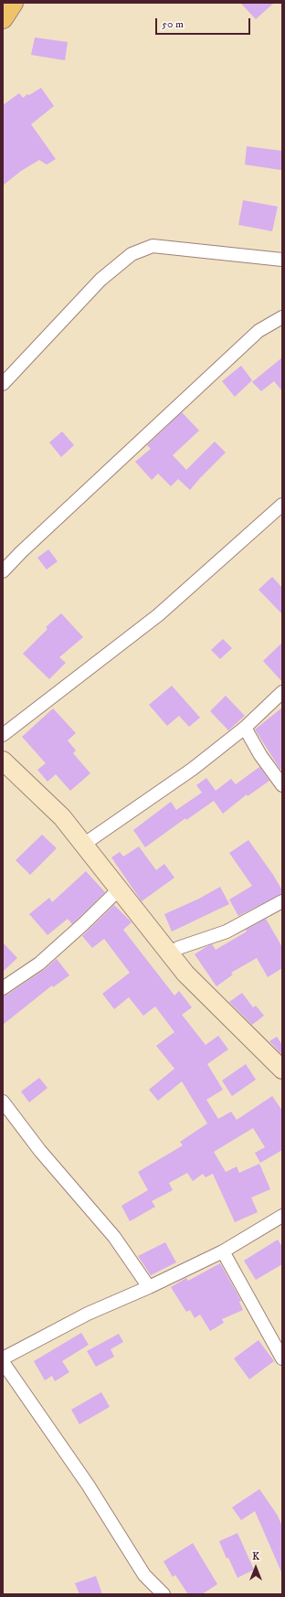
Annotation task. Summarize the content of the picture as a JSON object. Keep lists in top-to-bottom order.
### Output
{
  "scale_bar": "50 m",
  "north": "top"
}
